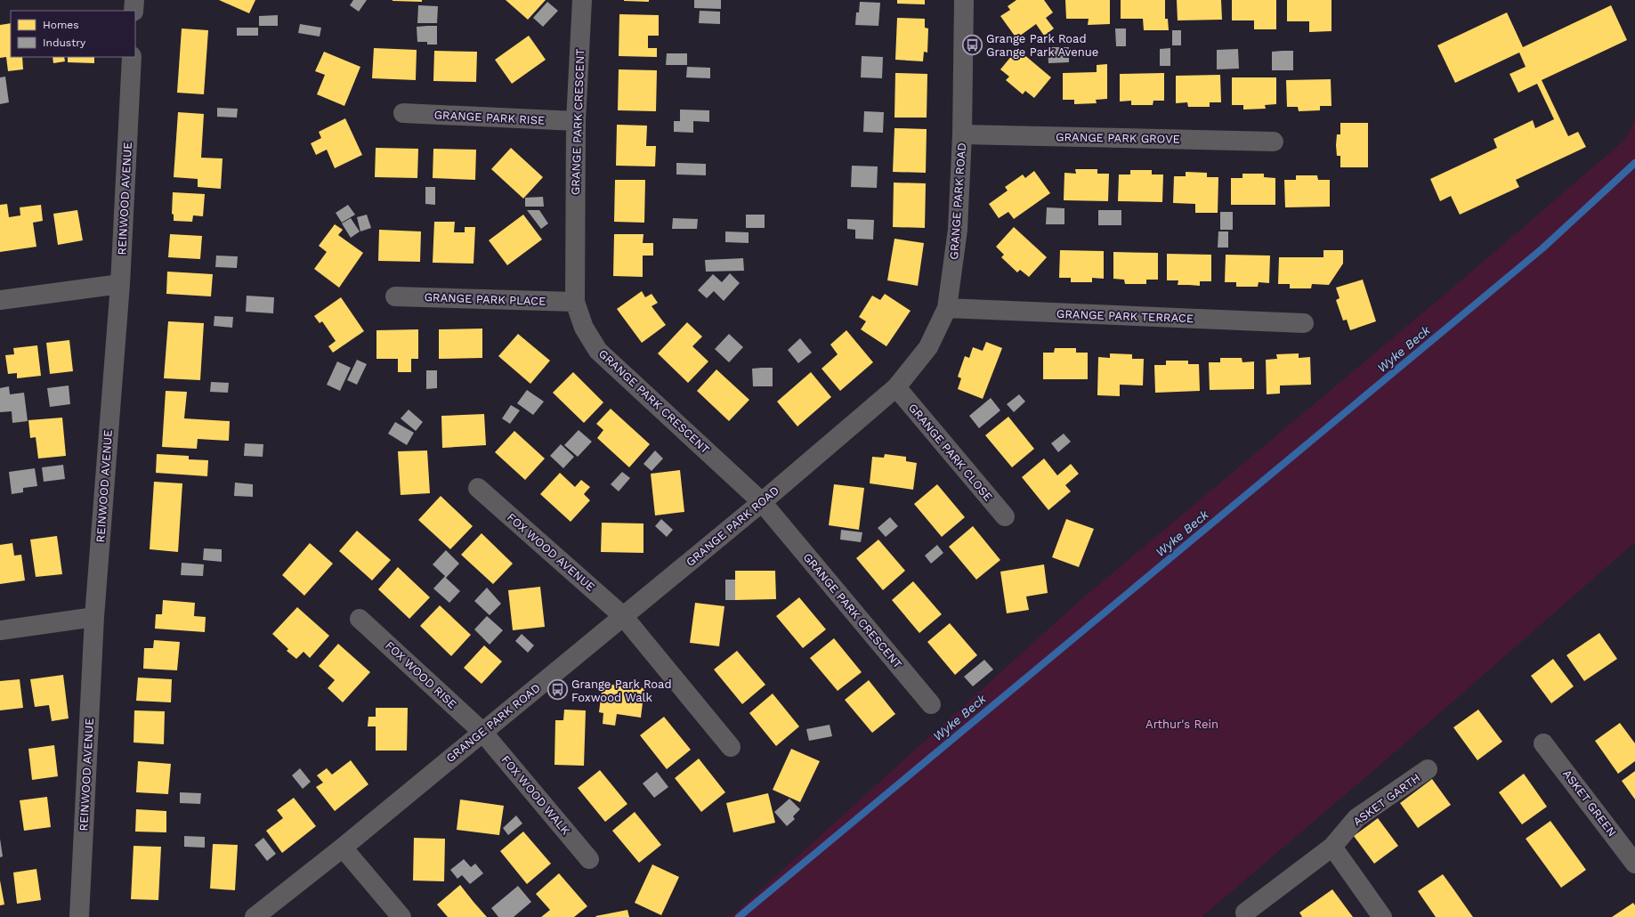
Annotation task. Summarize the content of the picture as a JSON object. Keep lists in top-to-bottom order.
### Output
{
  "streets": {
    "street": [
      "GRANGE PARK RISE",
      "GRANGE PARK CRESCENT",
      "GRANGE PARK GROVE",
      "REINWOOD AVENUE",
      "GRANGE PARK ROAD",
      "GRANGE PARK PLACE",
      "GRANGE PARK TERRACE",
      "GRANGE PARK CLOSE",
      "FOX WOOD AVENUE",
      "FOX WOOD RISE",
      "FOX WOOD WALK",
      "ASKET GARTH",
      "ASKET GREEN"
    ]
  },
  "crossings": [
    ["GRANGE PARK RISE", "GRANGE PARK CRESCENT"],
    ["GRANGE PARK CRESCENT", "GRANGE PARK ROAD"],
    ["GRANGE PARK CRESCENT", "GRANGE PARK PLACE"],
    ["GRANGE PARK GROVE", "GRANGE PARK ROAD"],
    ["GRANGE PARK ROAD", "GRANGE PARK TERRACE"],
    ["GRANGE PARK ROAD", "GRANGE PARK CLOSE"],
    ["GRANGE PARK ROAD", "FOX WOOD AVENUE"],
    ["GRANGE PARK ROAD", "FOX WOOD RISE"],
    ["GRANGE PARK ROAD", "FOX WOOD WALK"],
    ["FOX WOOD RISE", "FOX WOOD WALK"]
  ],
  "water": ["Wyke Beck"],
  "parks": ["Arthur's Rein"],
  "places": {
    "bus stop": ["Grange Park Road Grange Park Avenue", "Grange Park Road Foxwood Walk"]
  },
  "legend": ["Homes", "Industry"]
}
